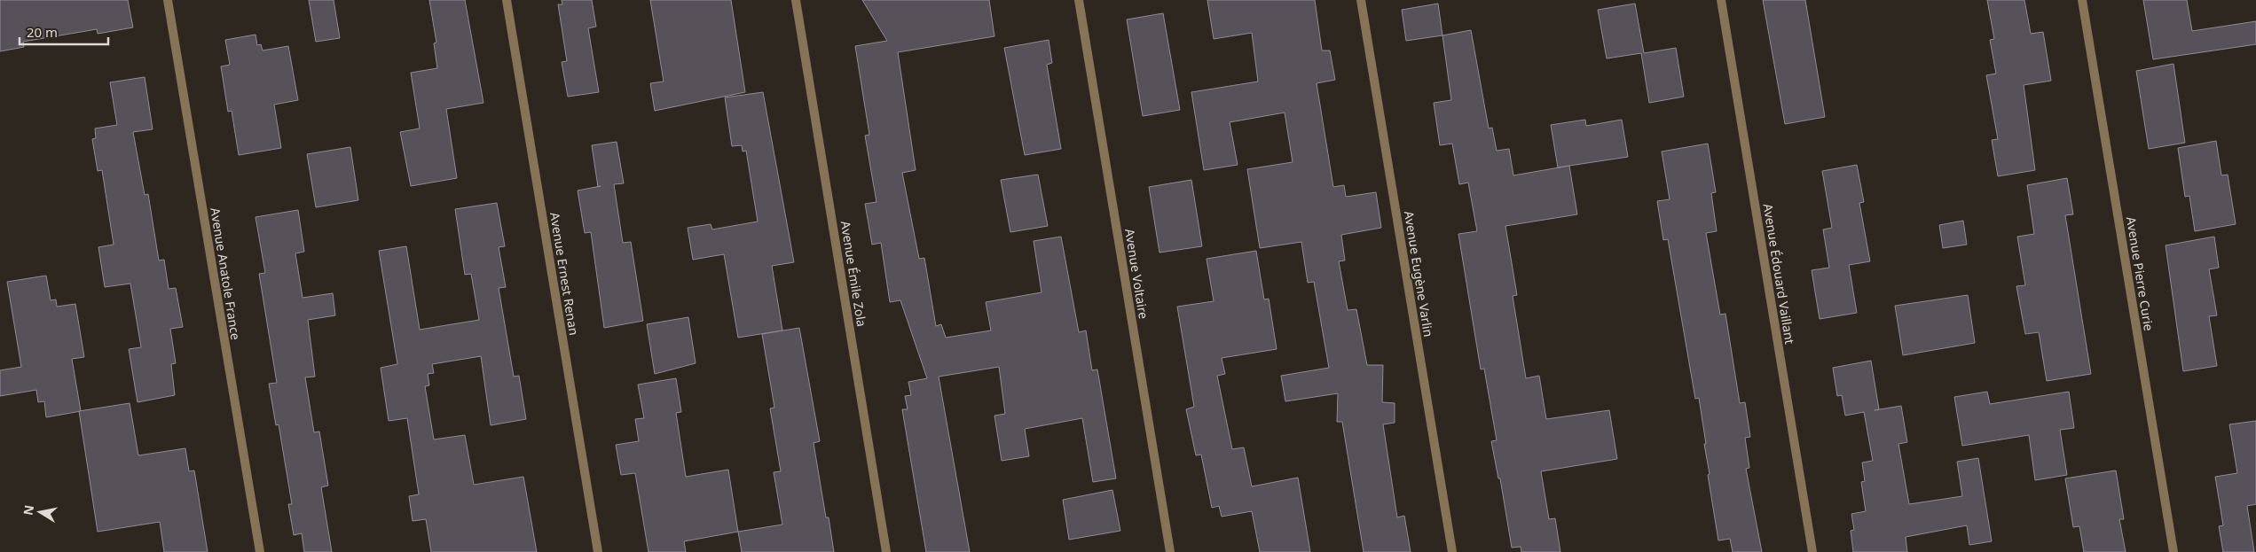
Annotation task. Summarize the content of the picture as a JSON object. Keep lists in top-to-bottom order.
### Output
{
  "streets": {
    "street": [
      "Avenue Anatole France",
      "Avenue Ernest Renan",
      "Avenue Émile Zola",
      "Avenue Voltaire",
      "Avenue Eugène Varlin",
      "Avenue Édouard Vaillant",
      "Avenue Pierre Curie"
    ]
  },
  "scale_bar": "20 m",
  "north": "left"
}
